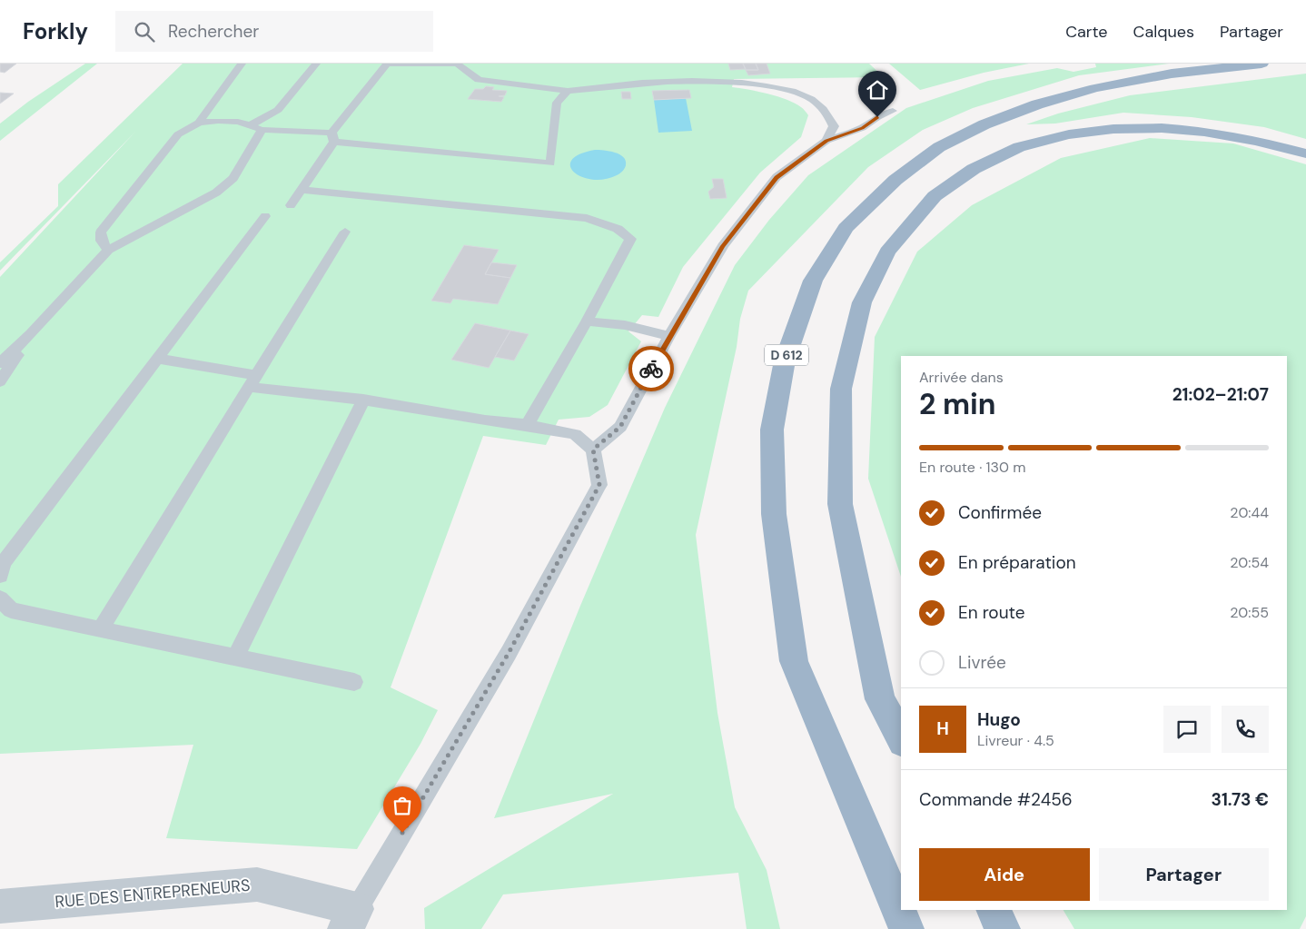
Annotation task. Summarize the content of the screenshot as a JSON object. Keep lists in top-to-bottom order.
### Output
{
  "streets": {
    "highway": ["D 612"],
    "street": ["RUE DES ENTREPRENEURS"]
  },
  "page": {
    "header": "Forkly",
    "search": "Rechercher",
    "nav": ["Carte", "Calques", "Partager"],
    "heading": ["2 min", "Arrivée dans", "21:02–21:07"],
    "panel": [
      "Hugo",
      "Livreur · 4.5",
      "Commande #2456",
      "31.73 €"
    ],
    "bar": "En route · 130 m",
    "list": [
      ["Confirmée", "20:44"],
      ["En préparation", "20:54"],
      ["En route", "20:55"],
      "Livrée"
    ],
    "round": "H",
    "buttons": ["Aide", "Partager"]
  }
}
